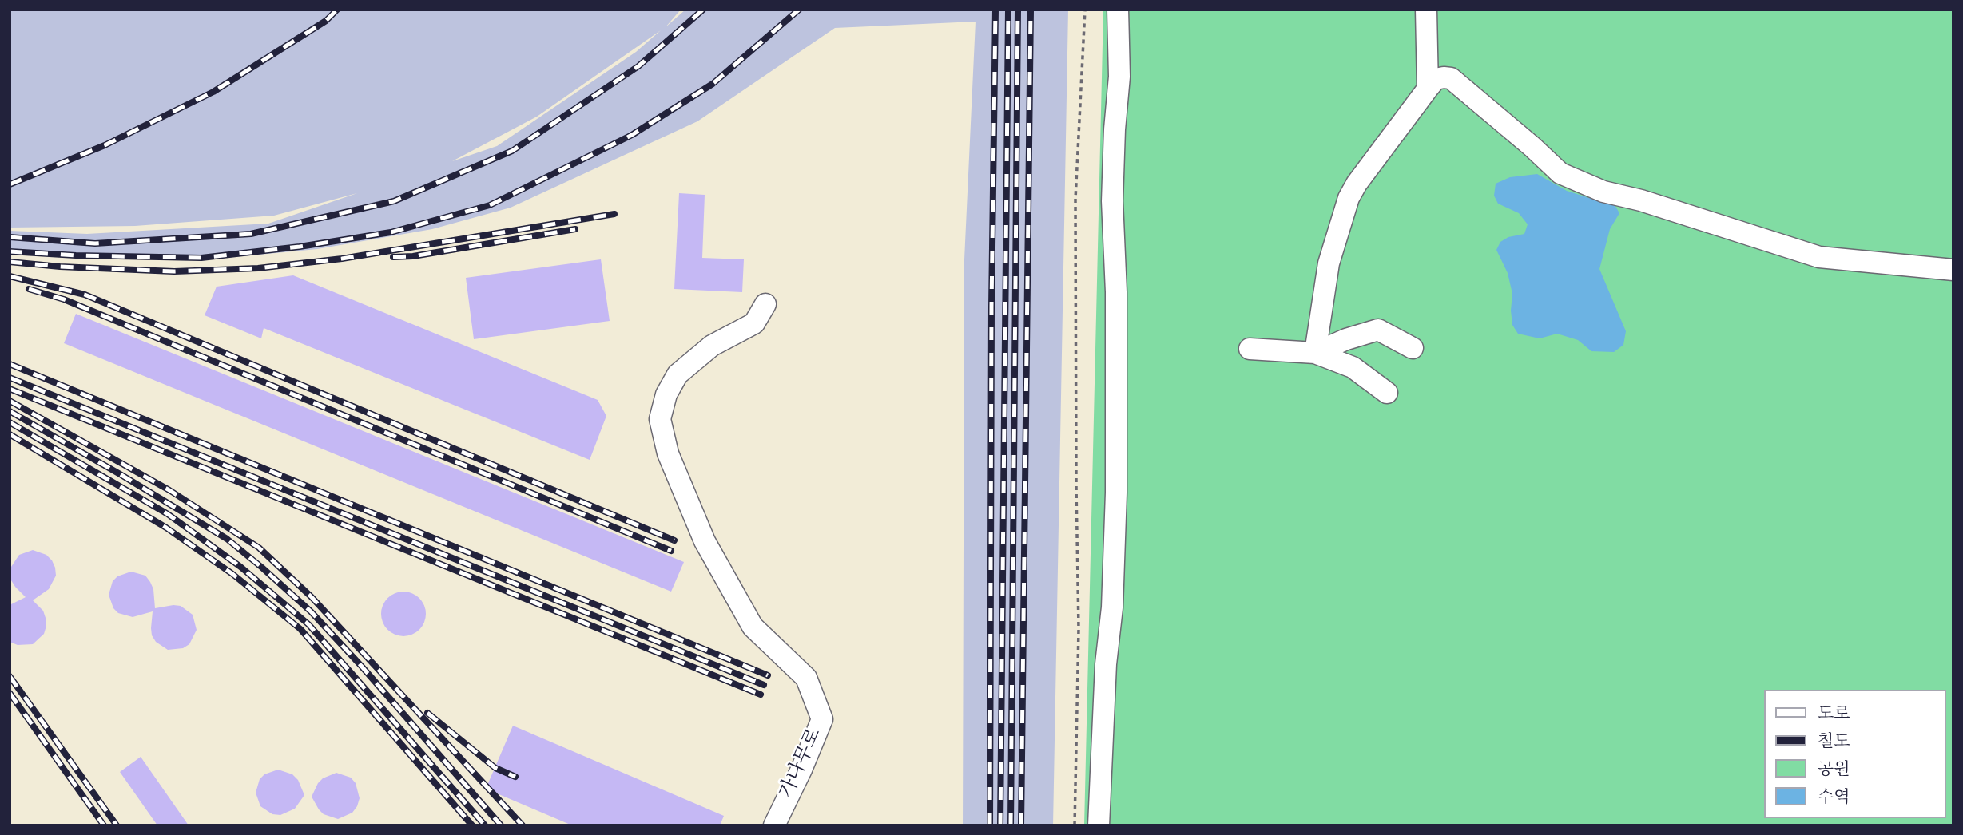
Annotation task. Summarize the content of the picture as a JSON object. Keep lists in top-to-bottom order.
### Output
{
  "streets": {
    "street": ["가나무로"]
  },
  "legend": [
    "도로",
    "철도",
    "공원",
    "수역"
  ]
}
